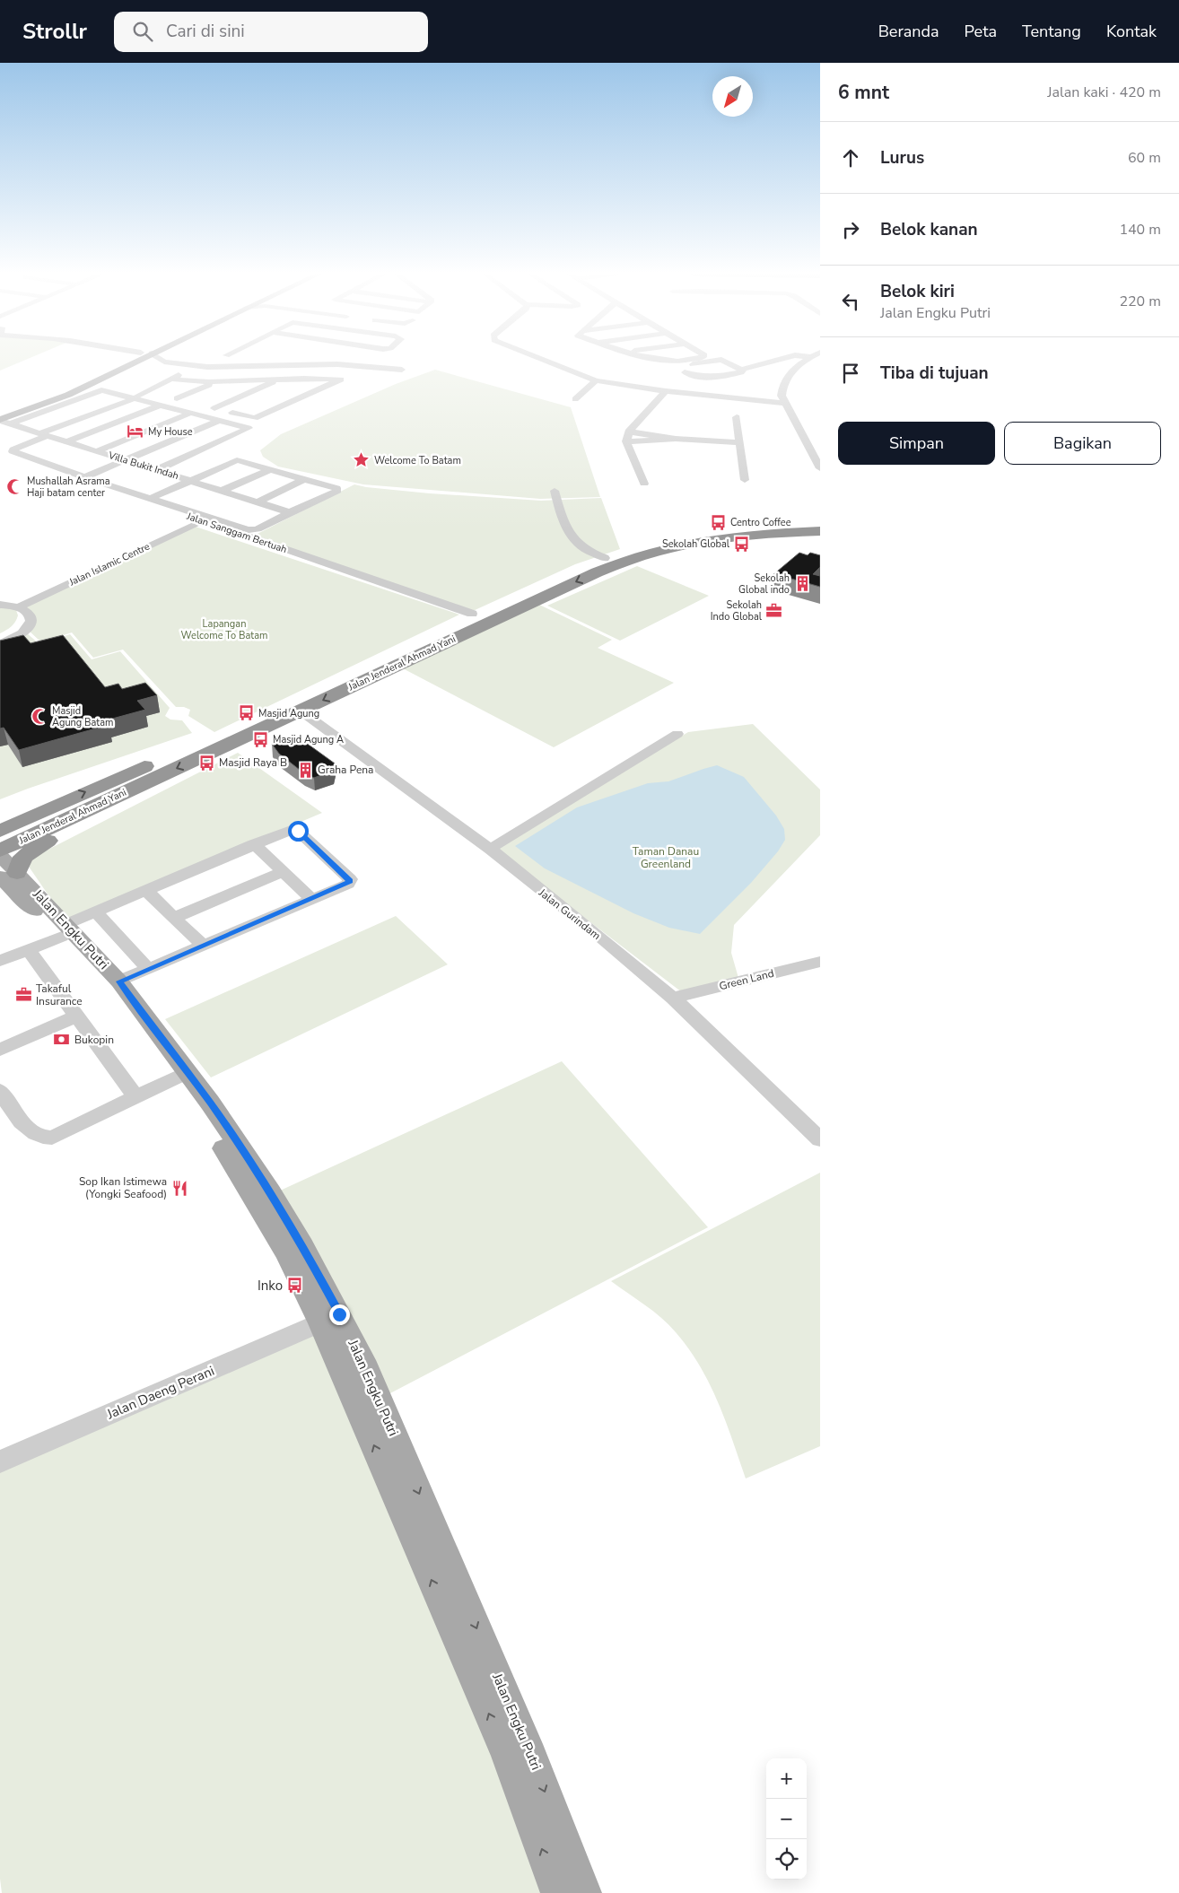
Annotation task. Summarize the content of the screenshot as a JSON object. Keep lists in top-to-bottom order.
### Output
{
  "streets": {
    "highway": ["Jalan Jenderal Ahmad Yani"],
    "main road": ["Jalan Engku Putri"],
    "street": [
      "Villa Bukit Indah",
      "Jalan Sanggam Bertuah",
      "Jalan Islamic Centre",
      "Jalan Gurindam",
      "Green Land",
      "Jalan Daeng Perani"
    ]
  },
  "crossings": [
    ["Jalan Sanggam Bertuah", "Jalan Islamic Centre"],
    ["Jalan Sanggam Bertuah", "Jalan Jenderal Ahmad Yani"],
    ["Jalan Jenderal Ahmad Yani", "Jalan Gurindam"],
    ["Jalan Gurindam", "Green Land"],
    ["Jalan Engku Putri", "Jalan Daeng Perani"]
  ],
  "parks": ["Lapangan Welcome To Batam", "Taman Danau Greenland"],
  "places": {
    "hotel": ["My House"],
    "place": ["Welcome To Batam"],
    "mosque": ["Mushallah Asrama Haji batam center", "Masjid Agung Batam"],
    "bus stop": [
      "Centro Coffee",
      "Sekolah Global",
      "Masjid Agung",
      "Masjid Agung A",
      "Masjid Raya B",
      "Inko"
    ],
    "building": ["Sekolah Global indo", "Graha Pena"],
    "office": ["Sekolah Indo Global", "Takaful Insurance"],
    "bank": ["Bukopin"],
    "restaurant": ["Sop Ikan Istimewa (Yongki Seafood)"]
  },
  "north": "bottom left",
  "page": {
    "header": "Strollr",
    "search": "Cari di sini",
    "nav": [
      "Beranda",
      "Peta",
      "Tentang",
      "Kontak"
    ],
    "heading": ["6 mnt", "Jalan kaki · 420 m"],
    "list": [
      ["Lurus", "60 m"],
      ["Belok kanan", "140 m"],
      ["Belok kiri", "Jalan Engku Putri", "220 m"],
      "Tiba di tujuan"
    ],
    "buttons": ["Simpan", "Bagikan"],
    "map_buttons": ["+", "−"]
  }
}
